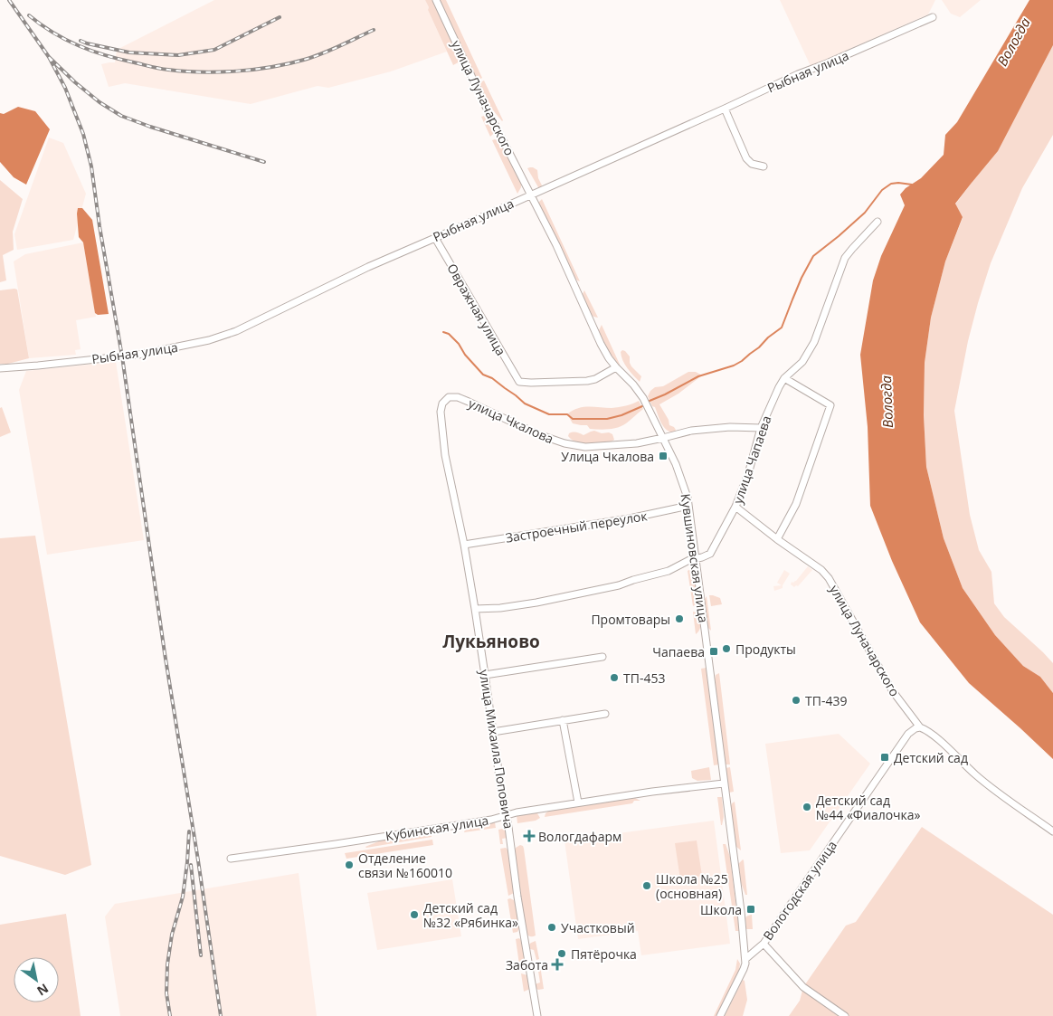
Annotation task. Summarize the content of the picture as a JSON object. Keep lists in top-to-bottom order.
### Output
{
  "streets": {
    "street": [
      "Рыбная улица",
      "улица Луначарского",
      "Овражная улица",
      "улица Чкалова",
      "улица Чапаева",
      "Застроечный переулок",
      "Кувшиновская улица",
      "улица Михаила Поповича",
      "Кубинская улица",
      "Вологодская улица"
    ]
  },
  "crossings": [
    ["Рыбная улица", "улица Луначарского"],
    ["Рыбная улица", "Овражная улица"],
    ["Рыбная улица", "Кувшиновская улица"],
    ["улица Луначарского", "улица Чапаева"],
    ["улица Луначарского", "Кувшиновская улица"],
    ["улица Луначарского", "Вологодская улица"],
    ["Овражная улица", "Кувшиновская улица"],
    ["улица Чкалова", "улица Чапаева"],
    ["улица Чкалова", "Кувшиновская улица"],
    ["улица Чкалова", "улица Михаила Поповича"],
    ["улица Чапаева", "Кувшиновская улица"],
    ["улица Чапаева", "улица Михаила Поповича"],
    ["Застроечный переулок", "Кувшиновская улица"],
    ["Застроечный переулок", "улица Михаила Поповича"],
    ["Кувшиновская улица", "Кубинская улица"],
    ["Кувшиновская улица", "Вологодская улица"],
    ["улица Михаила Поповича", "Кубинская улица"]
  ],
  "districts": ["Лукьяново"],
  "water": ["Вологда"],
  "places": {
    "transit": [
      "Улица Чкалова",
      "Чапаева",
      "Детский сад",
      "Школа"
    ],
    "other": [
      "Промтовары",
      "Продукты",
      "ТП-453",
      "ТП-439",
      "Детский сад №44 «Фиалочка»",
      "Отделение связи №160010",
      "Школа №25 (основная)",
      "Детский сад №32 «Рябинка»",
      "Участковый",
      "Пятёрочка"
    ],
    "health": ["Вологдафарм", "Забота"]
  },
  "north": "bottom right"
}
